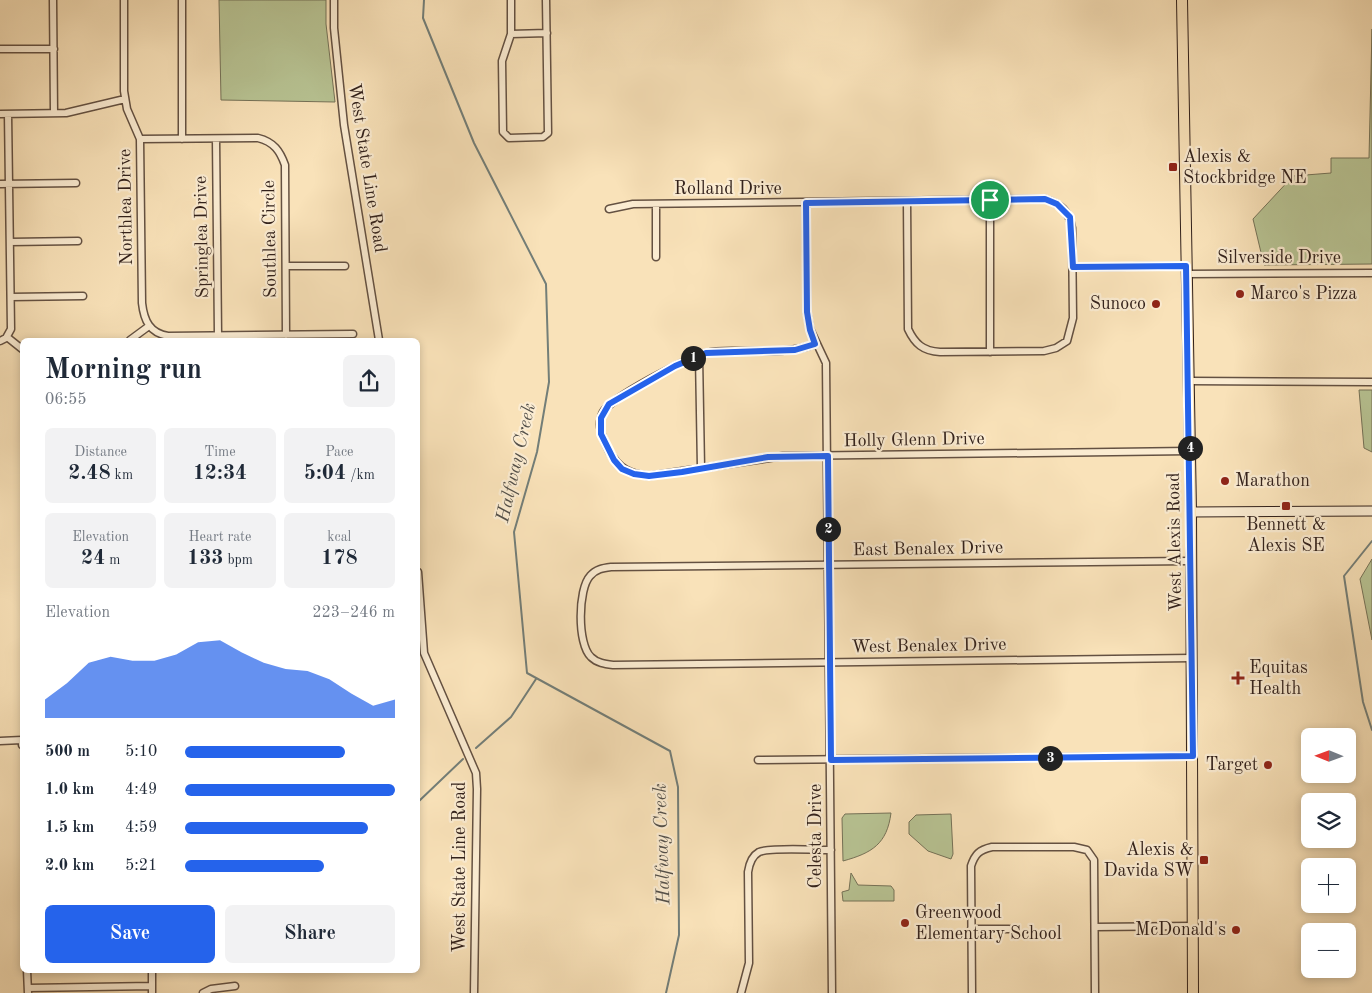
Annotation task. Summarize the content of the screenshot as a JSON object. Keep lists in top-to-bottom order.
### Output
{
  "streets": {
    "main road": ["West Alexis Road"],
    "street": [
      "West State Line Road",
      "Rolland Drive",
      "Northlea Drive",
      "Springlea Drive",
      "Southlea Circle",
      "Silverside Drive",
      "Holly Glenn Drive",
      "East Benalex Drive",
      "West Benalex Drive",
      "Celesta Drive"
    ]
  },
  "crossings": [
    ["Rolland Drive", "Silverside Drive"],
    ["Rolland Drive", "Celesta Drive"],
    ["Springlea Drive", "Southlea Circle"],
    ["Silverside Drive", "West Alexis Road"],
    ["Holly Glenn Drive", "West Alexis Road"],
    ["Holly Glenn Drive", "Celesta Drive"],
    ["West Alexis Road", "East Benalex Drive"],
    ["West Alexis Road", "West Benalex Drive"],
    ["East Benalex Drive", "West Benalex Drive"],
    ["East Benalex Drive", "Celesta Drive"],
    ["West Benalex Drive", "Celesta Drive"]
  ],
  "water": ["Halfway Creek"],
  "places": {
    "transit": ["Alexis & Stockbridge NE", "Bennett & Alexis SE", "Alexis & Davida SW"],
    "other": [
      "Marco's Pizza",
      "Sunoco",
      "Marathon",
      "Target",
      "Greenwood Elementary School",
      "McDonald's"
    ],
    "health": ["Equitas Health"]
  },
  "north": "left",
  "page": {
    "heading": ["Morning run", "06:55"],
    "pins": [
      "1",
      "4",
      "2",
      "3"
    ],
    "stats": [
      ["Distance", "2.48 km"],
      ["Time", "12:34"],
      ["Pace", "5:04 /km"],
      ["Elevation", "24 m"],
      ["Heart rate", "133 bpm"],
      ["kcal", "178"]
    ],
    "chart": ["Elevation", "223–246 m"],
    "map_buttons": ["+", "−"],
    "list": [
      {
        "name": "500 m",
        "note": "5:10"
      },
      {
        "name": "1.0 km",
        "note": "4:49"
      },
      {
        "name": "1.5 km",
        "note": "4:59"
      },
      {
        "name": "2.0 km",
        "note": "5:21"
      }
    ],
    "buttons": ["Save", "Share"]
  }
}
